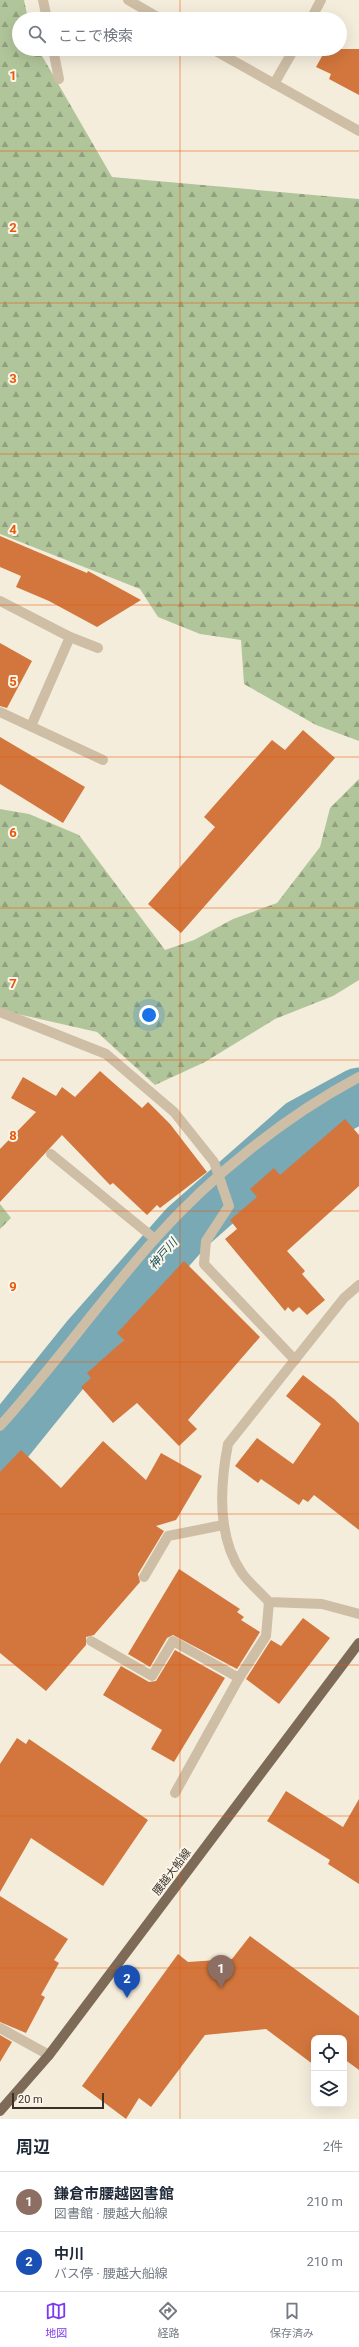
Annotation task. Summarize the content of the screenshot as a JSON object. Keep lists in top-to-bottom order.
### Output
{
  "streets": {
    "main road": ["腰越大船線"]
  },
  "water": ["神戸川"],
  "scale_bar": "20 m",
  "page": {
    "search": "ここで検索",
    "pins": ["1", "2"],
    "scale": "20 m",
    "heading": ["周辺", "2件"],
    "list": [
      {
        "mark": "1",
        "name": "鎌倉市腰越図書館",
        "note": "図書館 · 腰越大船線",
        "value": "210 m"
      },
      {
        "mark": "2",
        "name": "中川",
        "note": "バス停 · 腰越大船線",
        "value": "210 m"
      }
    ],
    "nav": ["地図", "経路", "保存済み"]
  },
  "grid": {
    "rows": [
      "1",
      "2",
      "3",
      "4",
      "5",
      "6",
      "7",
      "8",
      "9"
    ]
  }
}
